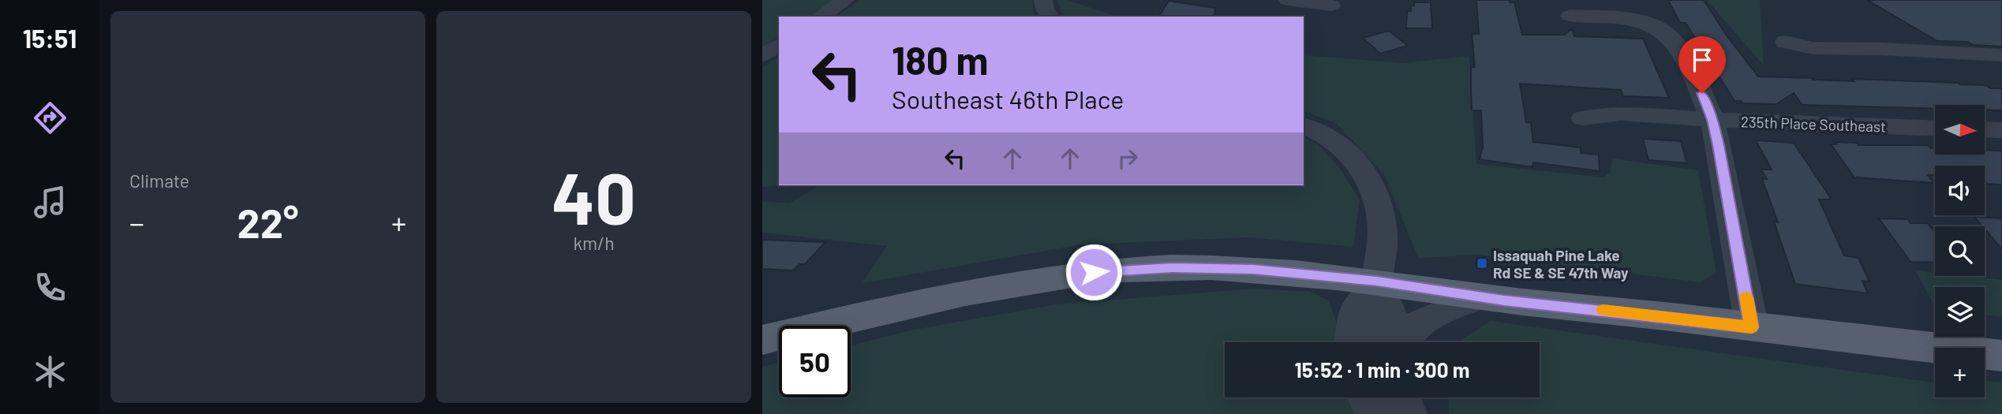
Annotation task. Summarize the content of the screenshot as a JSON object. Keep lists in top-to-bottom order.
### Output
{
  "streets": {
    "street": ["235th Place Southeast"]
  },
  "places": {
    "transit": ["Issaquah Pine Lake Rd SE & SE 47th Way"]
  },
  "north": "right",
  "page": {
    "tabs": "15:51",
    "tile": [
      "Climate",
      ["40", "km/h"]
    ],
    "turn": ["180 m", "Southeast 46th Place"],
    "map_buttons": "+",
    "heat": ["−", "22°", "+"],
    "limit": "50",
    "trip": "15:52 · 1 min · 300 m"
  }
}
